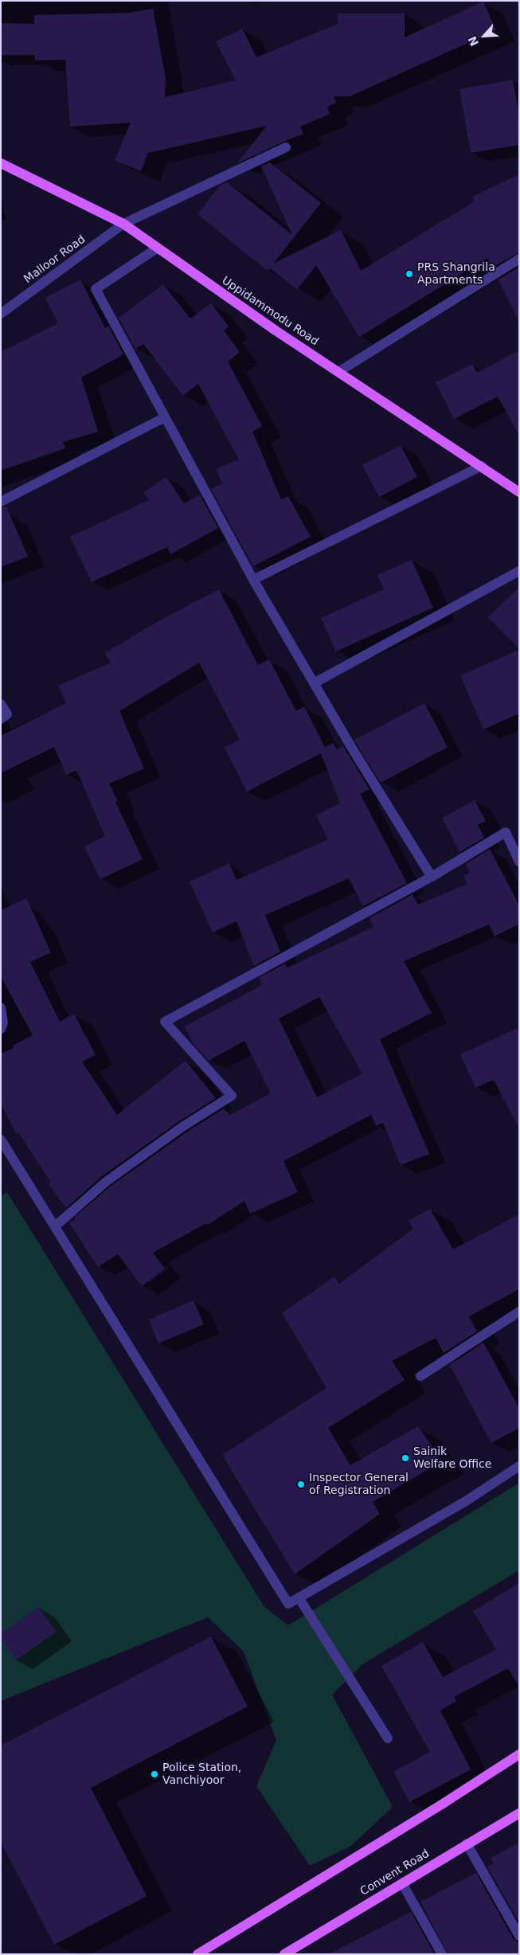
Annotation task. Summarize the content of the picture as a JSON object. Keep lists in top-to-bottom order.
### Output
{
  "streets": {
    "main road": ["Uppidammodu Road", "Convent Road"],
    "street": ["Malloor Road"]
  },
  "crossings": [
    ["Malloor Road", "Uppidammodu Road"]
  ],
  "places": [
    "PRS Shangrila Apartments",
    "Sainik Welfare Office",
    "Inspector General of Registration",
    "Police Station, Vanchiyoor"
  ],
  "north": "bottom left"
}
